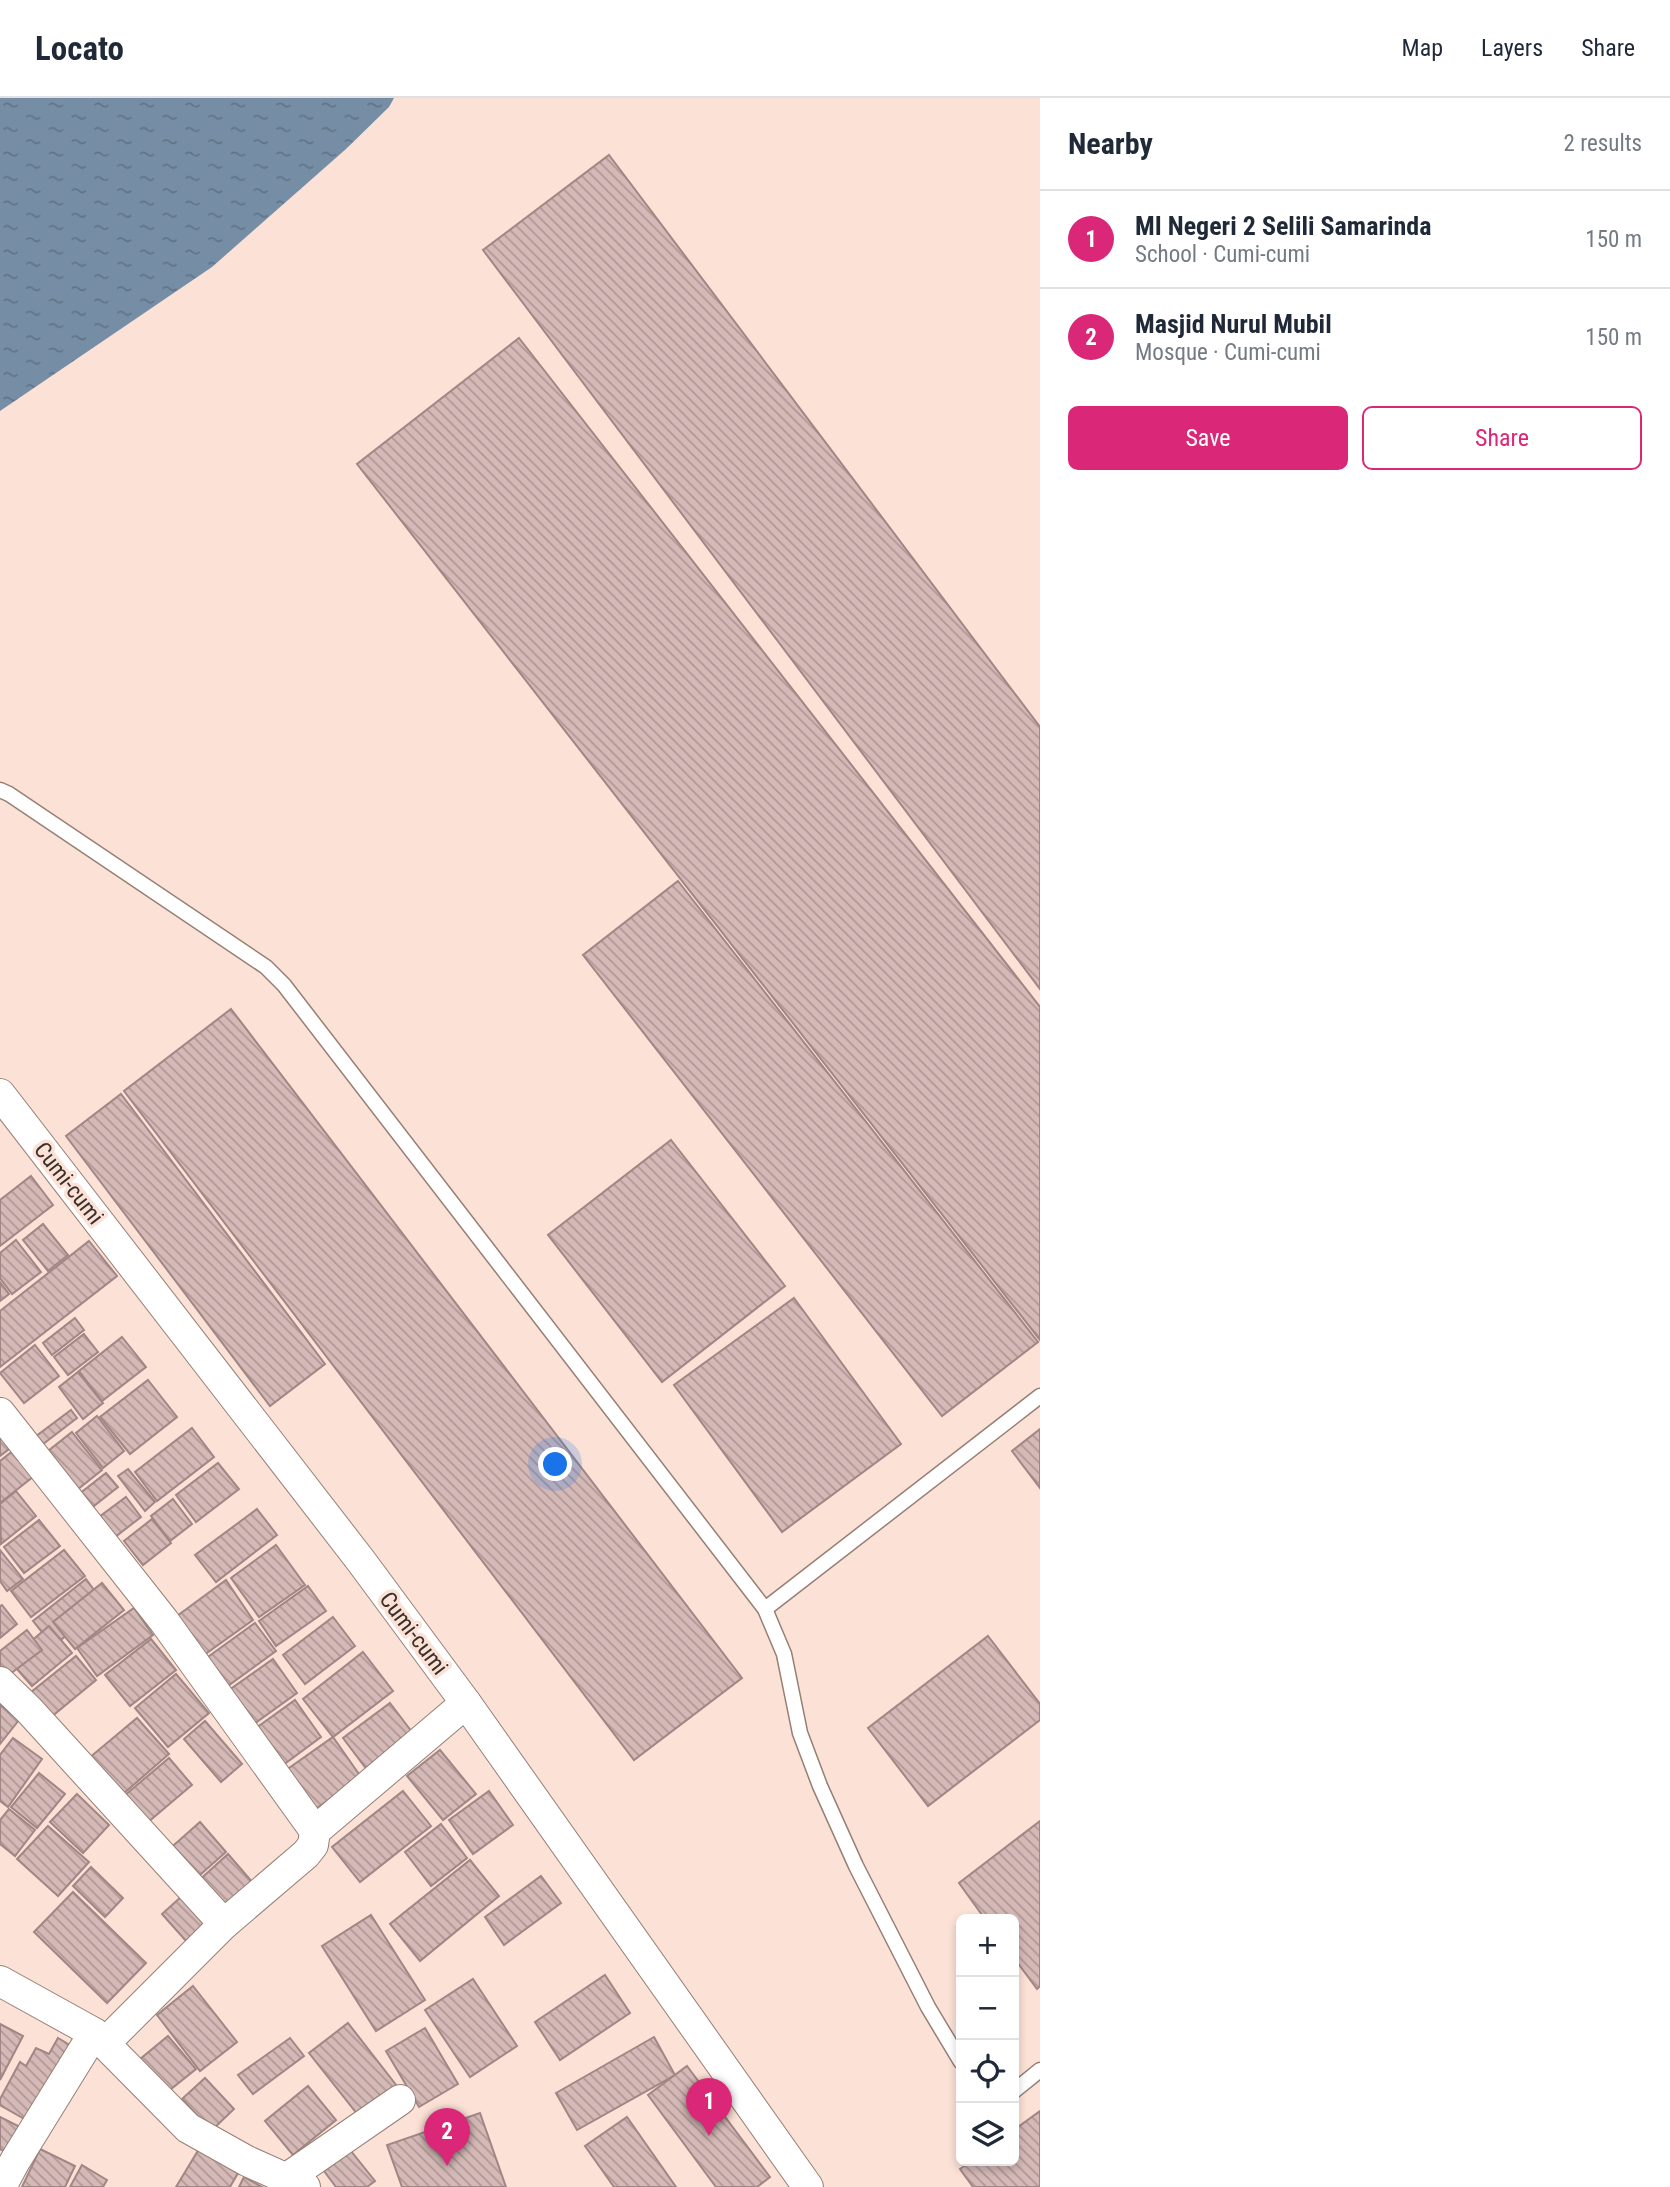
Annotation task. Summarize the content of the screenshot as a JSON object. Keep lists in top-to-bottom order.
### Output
{
  "streets": {
    "street": ["Cumi-cumi"]
  },
  "page": {
    "header": "Locato",
    "nav": ["Map", "Layers", "Share"],
    "heading": ["Nearby", "2 results"],
    "list": [
      {
        "mark": "1",
        "name": "MI Negeri 2 Selili Samarinda",
        "note": "School · Cumi-cumi",
        "value": "150 m"
      },
      {
        "mark": "2",
        "name": "Masjid Nurul Mubil",
        "note": "Mosque · Cumi-cumi",
        "value": "150 m"
      }
    ],
    "buttons": ["Save", "Share"],
    "map_buttons": ["+", "−"],
    "pins": ["1", "2"]
  }
}
